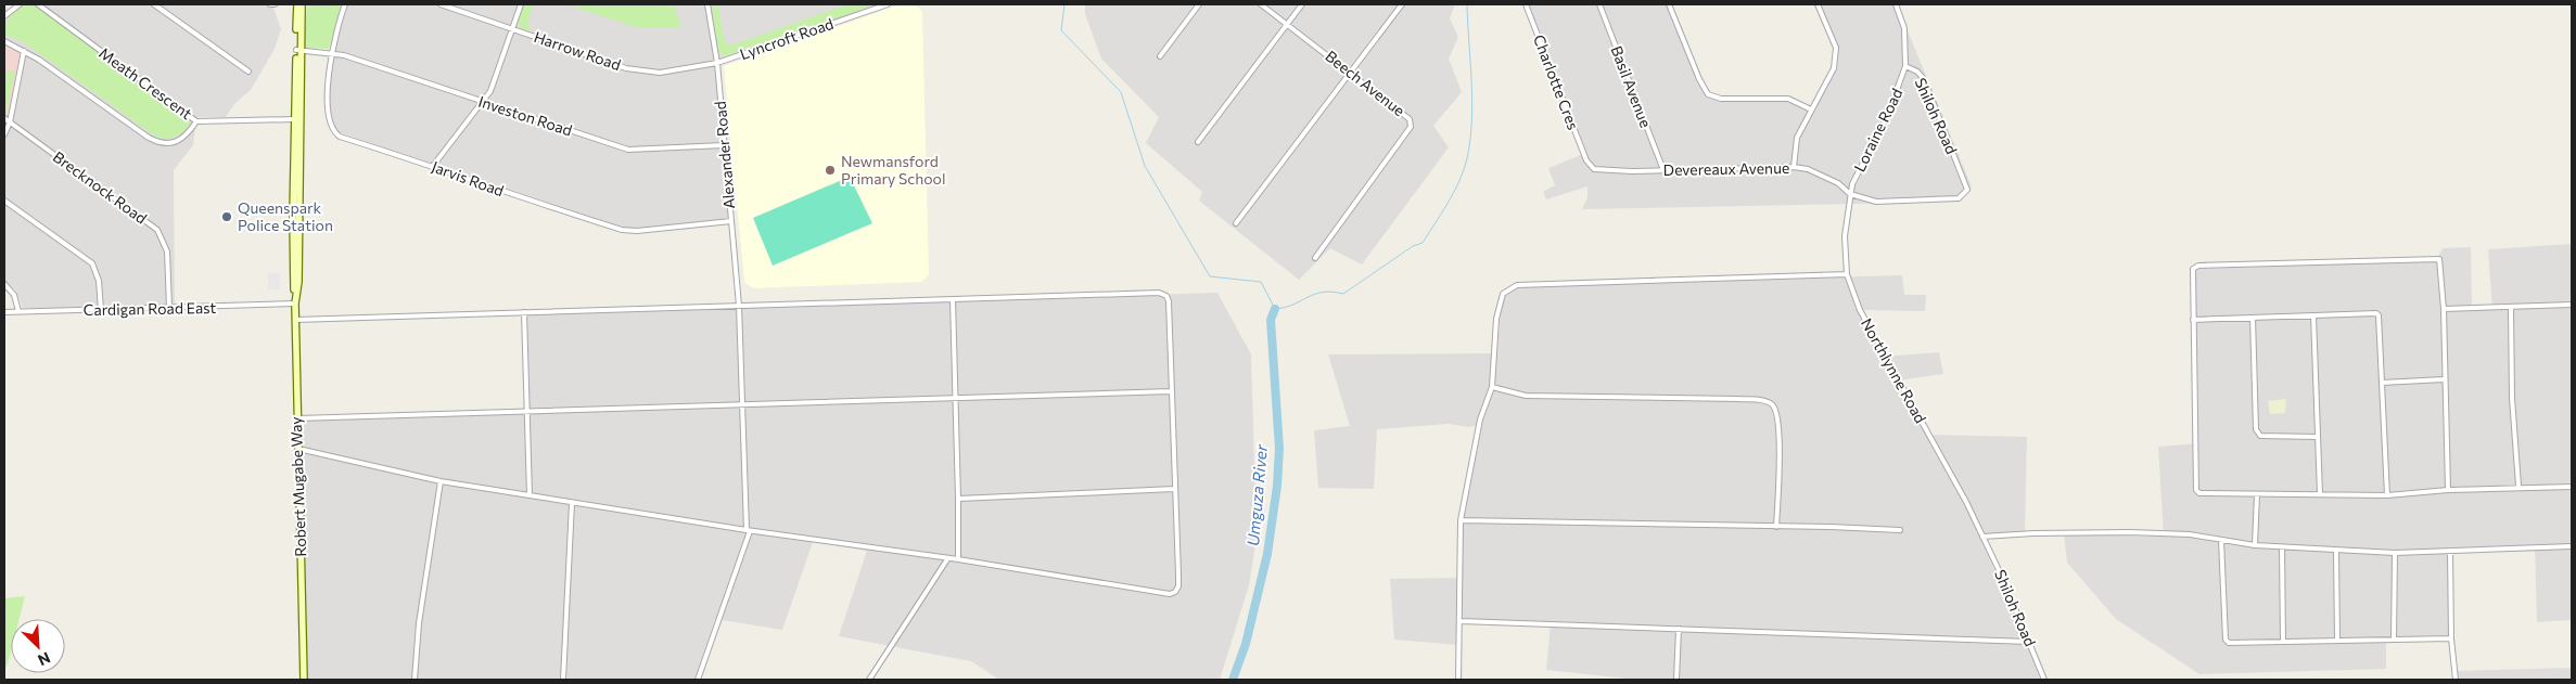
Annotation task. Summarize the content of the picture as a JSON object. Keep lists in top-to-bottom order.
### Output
{
  "streets": {
    "main road": ["Robert Mugabe Way"],
    "street": [
      "Lyncroft Road",
      "Harrow Road",
      "Charlotte Cres",
      "Meath Crescent",
      "Beech Avenue",
      "Basil Avenue",
      "Investon Road",
      "Shiloh Road",
      "Loraine Road",
      "Alexander Road",
      "Devereaux Avenue",
      "Jarvis Road",
      "Brecknock Road",
      "Cardigan Road East",
      "Northlynne Road"
    ]
  },
  "crossings": [
    ["Lyncroft Road", "Harrow Road"],
    ["Lyncroft Road", "Alexander Road"],
    ["Harrow Road", "Alexander Road"],
    ["Charlotte Cres", "Devereaux Avenue"],
    ["Basil Avenue", "Devereaux Avenue"],
    ["Investon Road", "Alexander Road"],
    ["Investon Road", "Jarvis Road"],
    ["Investon Road", "Robert Mugabe Way"],
    ["Shiloh Road", "Loraine Road"],
    ["Shiloh Road", "Devereaux Avenue"],
    ["Shiloh Road", "Northlynne Road"],
    ["Loraine Road", "Devereaux Avenue"],
    ["Loraine Road", "Northlynne Road"],
    ["Alexander Road", "Jarvis Road"],
    ["Devereaux Avenue", "Northlynne Road"],
    ["Brecknock Road", "Cardigan Road East"],
    ["Cardigan Road East", "Robert Mugabe Way"]
  ],
  "water": ["Umguza River"],
  "places": ["Newmansford Primary School", "Queenspark Police Station"],
  "north": "bottom right"
}
